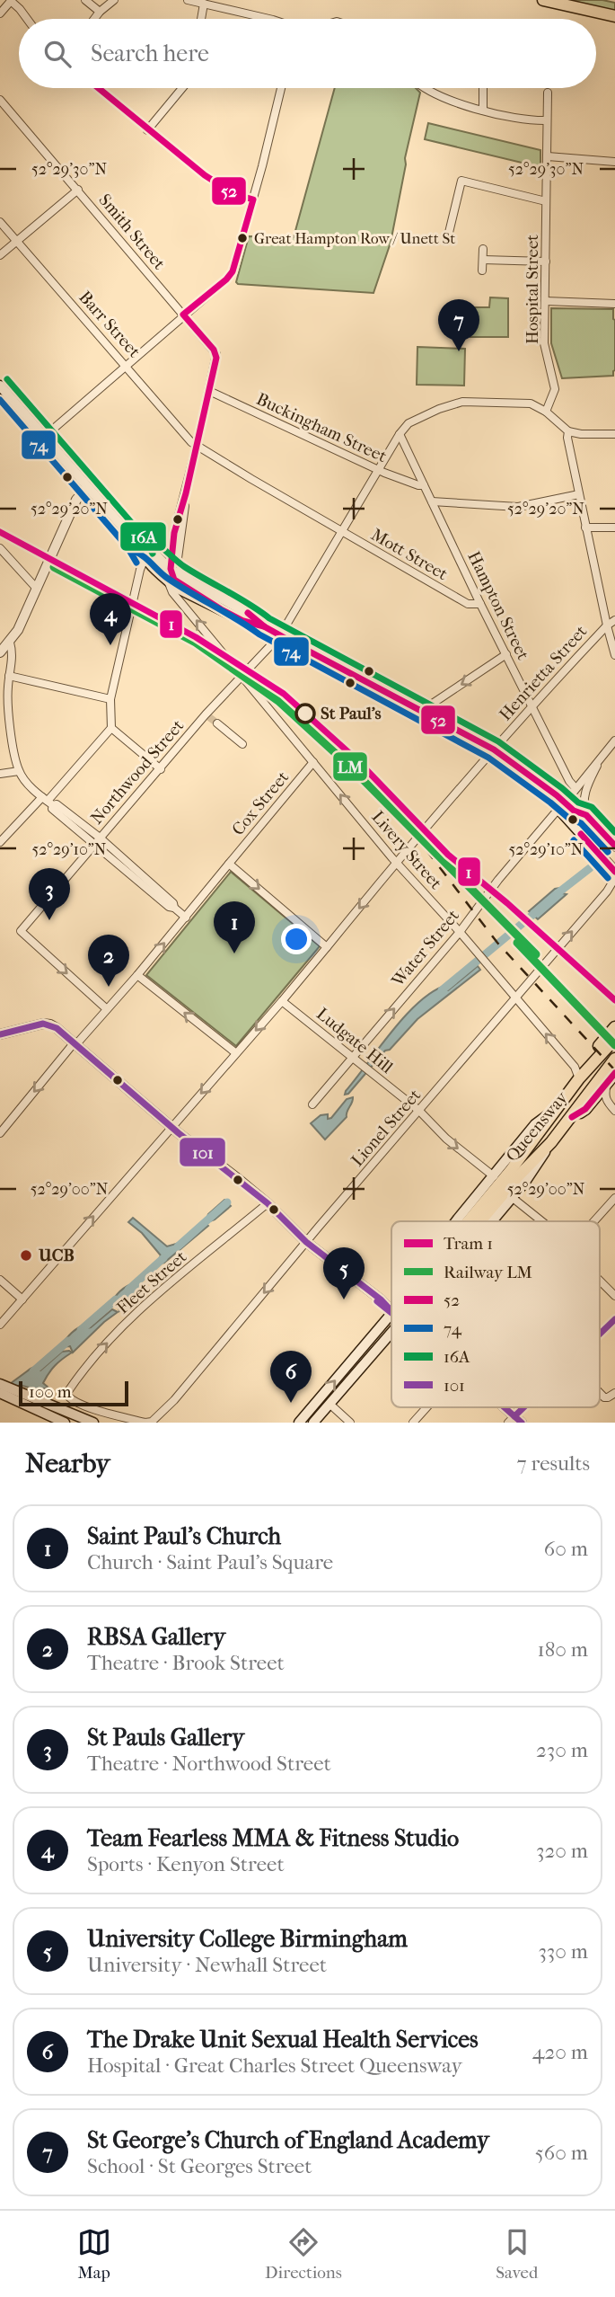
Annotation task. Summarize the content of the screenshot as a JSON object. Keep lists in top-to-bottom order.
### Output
{
  "streets": {
    "highway": ["Queensway"],
    "street": [
      "Smith Street",
      "Hospital Street",
      "Barr Street",
      "Buckingham Street",
      "Mott Street",
      "Hampton Street",
      "Henrietta Street",
      "Northwood Street",
      "Cox Street",
      "Livery Street",
      "Water Street",
      "Ludgate Hill",
      "Lionel Street",
      "Fleet Street"
    ]
  },
  "crossings": [
    ["Smith Street", "Buckingham Street"],
    ["Barr Street", "Mott Street"],
    ["Buckingham Street", "Hampton Street"],
    ["Buckingham Street", "Northwood Street"],
    ["Mott Street", "Hampton Street"],
    ["Mott Street", "Northwood Street"],
    ["Hampton Street", "Henrietta Street"],
    ["Hampton Street", "Northwood Street"],
    ["Henrietta Street", "Livery Street"],
    ["Henrietta Street", "Ludgate Hill"],
    ["Northwood Street", "Cox Street"],
    ["Northwood Street", "Livery Street"],
    ["Cox Street", "Livery Street"],
    ["Livery Street", "Water Street"],
    ["Livery Street", "Queensway"],
    ["Livery Street", "Lionel Street"],
    ["Water Street", "Ludgate Hill"],
    ["Ludgate Hill", "Lionel Street"],
    ["Lionel Street", "Fleet Street"]
  ],
  "one_way": ["Livery Street", "Water Street", "Ludgate Hill"],
  "places": ["Great Hampton Row / Unett St", "St Paul's", "UCB"],
  "lines": [
    "transit line 52",
    "transit line 16A",
    "transit line 74",
    "tram line 1",
    "rail line LM",
    "transit line 101"
  ],
  "legend": [
    "Tram 1",
    "Railway LM",
    "52",
    "74",
    "16A",
    "101"
  ],
  "scale_bar": "100 m",
  "page": {
    "search": "Search here",
    "pins": [
      "7",
      "4",
      "3",
      "1",
      "2",
      "5",
      "6"
    ],
    "scale": "100 m",
    "heading": ["Nearby", "7 results"],
    "list": [
      {
        "mark": "1",
        "name": "Saint Paul's Church",
        "note": "Church · Saint Paul's Square",
        "value": "60 m"
      },
      {
        "mark": "2",
        "name": "RBSA Gallery",
        "note": "Theatre · Brook Street",
        "value": "180 m"
      },
      {
        "mark": "3",
        "name": "St Pauls Gallery",
        "note": "Theatre · Northwood Street",
        "value": "230 m"
      },
      {
        "mark": "4",
        "name": "Team Fearless MMA & Fitness Studio",
        "note": "Sports · Kenyon Street",
        "value": "320 m"
      },
      {
        "mark": "5",
        "name": "University College Birmingham",
        "note": "University · Newhall Street",
        "value": "330 m"
      },
      {
        "mark": "6",
        "name": "The Drake Unit Sexual Health Services",
        "note": "Hospital · Great Charles Street Queensway",
        "value": "420 m"
      },
      {
        "mark": "7",
        "name": "St George's Church of England Academy",
        "note": "School · St Georges Street",
        "value": "560 m"
      }
    ],
    "nav": ["Map", "Directions", "Saved"]
  },
  "coordinates": [
    "52°29'30\"N",
    "52°29'20\"N",
    "52°29'10\"N",
    "52°29'00\"N"
  ]
}
